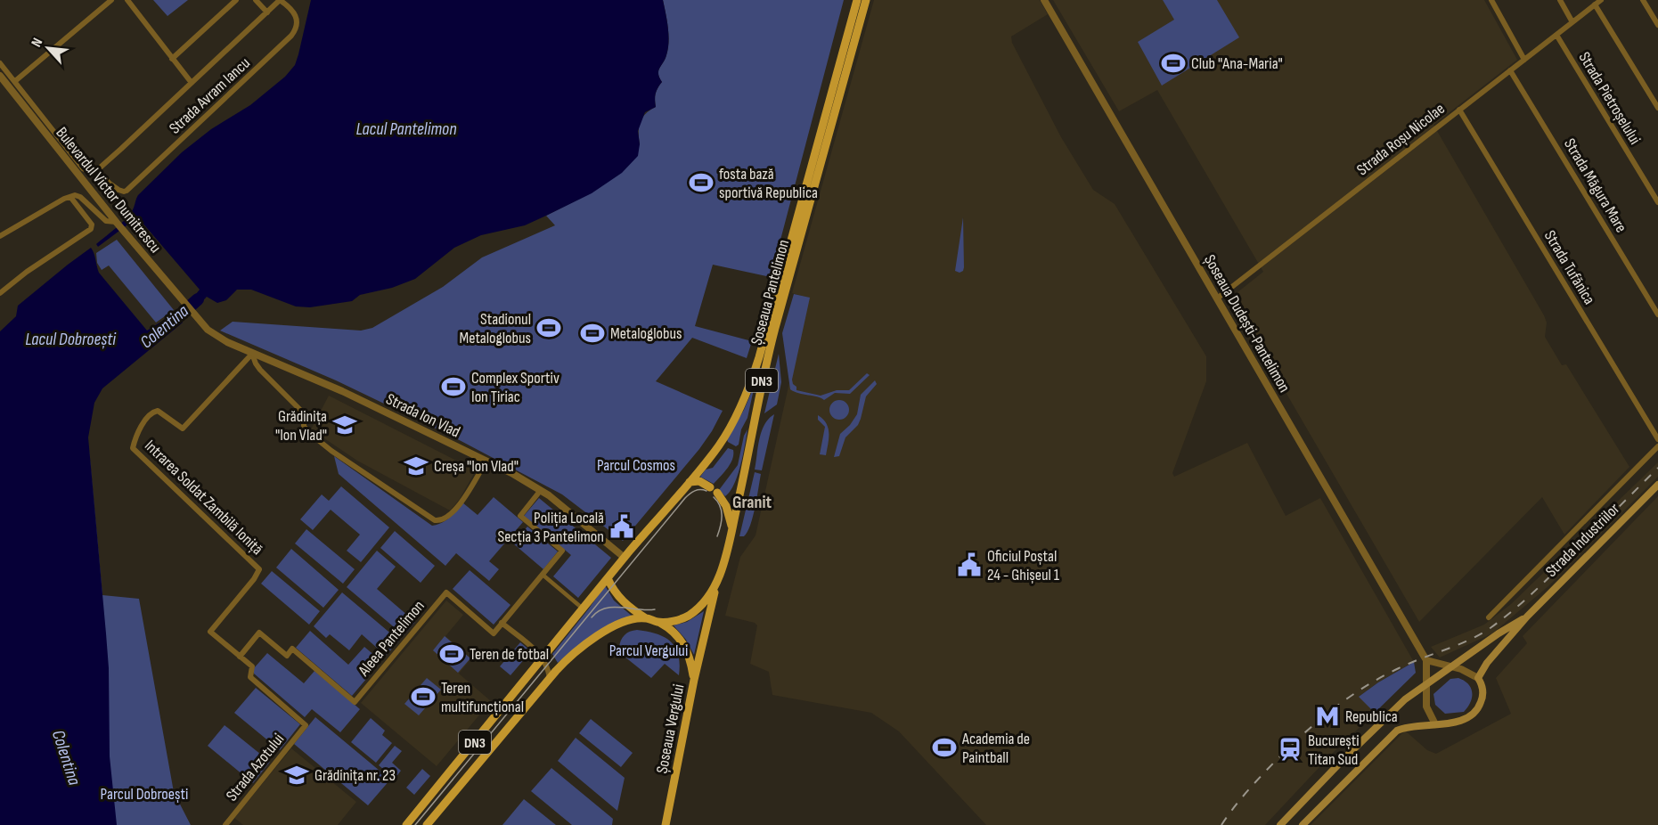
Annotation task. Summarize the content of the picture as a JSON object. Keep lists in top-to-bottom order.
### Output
{
  "streets": {
    "main road": [
      "Șoseaua Pantelimon",
      "DN3",
      "Strada Industriilor",
      "Șoseaua Vergului"
    ],
    "street": [
      "Strada Avram Iancu",
      "Strada Pietroșelului",
      "Strada Roșu Nicolae",
      "Strada Măgura Mare",
      "Bulevardul Victor Dumitrescu",
      "Strada Tufănica",
      "Șoseaua Dudești-Pantelimon",
      "Strada Ion Vlad",
      "Intrarea Soldat Zambilă Ioniță",
      "Aleea Pantelimon",
      "Strada Azotului"
    ]
  },
  "crossings": [
    ["Strada Pietroșelului", "Strada Roșu Nicolae"],
    ["Strada Roșu Nicolae", "Strada Măgura Mare"],
    ["Strada Roșu Nicolae", "Strada Tufănica"],
    ["Strada Roșu Nicolae", "Șoseaua Dudești-Pantelimon"],
    ["Bulevardul Victor Dumitrescu", "Strada Ion Vlad"],
    ["Șoseaua Pantelimon", "Strada Ion Vlad"],
    ["Șoseaua Pantelimon", "Șoseaua Vergului"],
    ["Strada Ion Vlad", "Intrarea Soldat Zambilă Ioniță"],
    ["Intrarea Soldat Zambilă Ioniță", "Aleea Pantelimon"],
    ["Intrarea Soldat Zambilă Ioniță", "Strada Azotului"],
    ["Aleea Pantelimon", "Strada Azotului"]
  ],
  "districts": ["Granit"],
  "water": ["Lacul Pantelimon", "Colentina", "Lacul Dobroești"],
  "parks": ["Parcul Cosmos", "Parcul Vergului", "Parcul Dobroești"],
  "places": {
    "sports": [
      "Club \"Ana-Maria\"",
      "fosta bază sportivă Republica",
      "Stadionul Metaloglobus",
      "Metaloglobus",
      "Complex Sportiv Ion Țiriac",
      "Teren de fotbal",
      "Teren multifuncțional",
      "Academia de Paintball"
    ],
    "school or university": ["Grădinița \"Ion Vlad\"", "Creșa \"Ion Vlad\"", "Grădinița nr. 23"],
    "public building": ["Poliția Locală Secția 3 Pantelimon", "Oficiul Poștal 24 - Ghișeul 1"],
    "metro station": ["Republica"],
    "station": ["București Titan Sud"]
  },
  "north": "top left"
}
